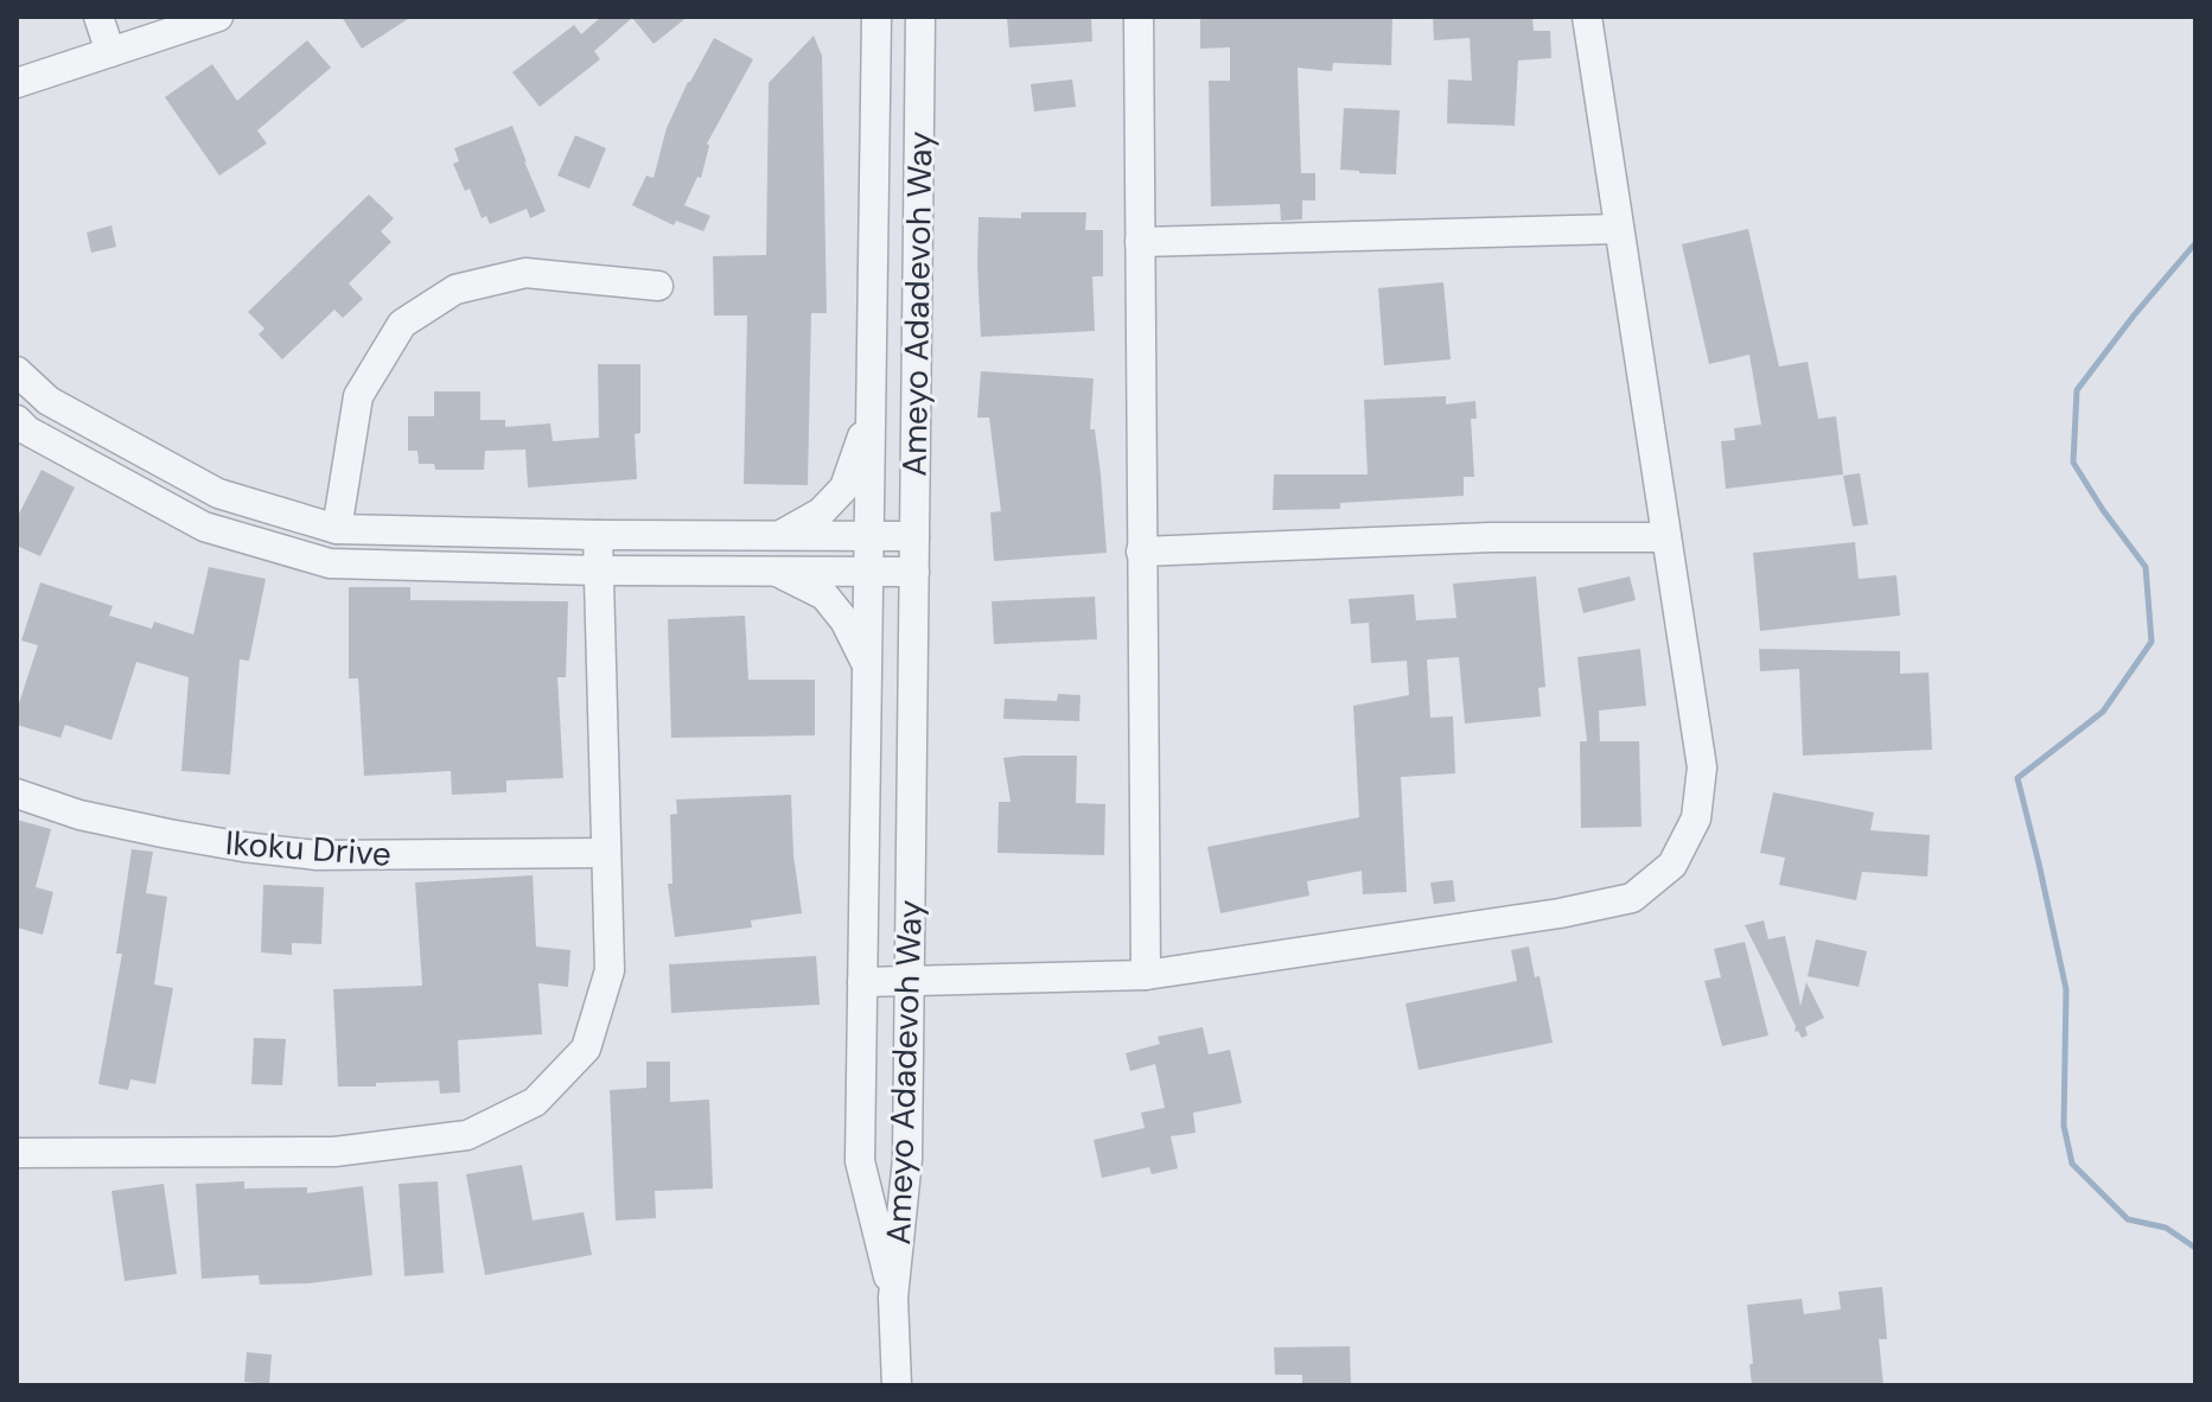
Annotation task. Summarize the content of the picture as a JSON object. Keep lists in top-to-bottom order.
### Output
{
  "streets": {
    "street": ["Ameyo Adadevoh Way", "Ikoku Drive"]
  }
}
